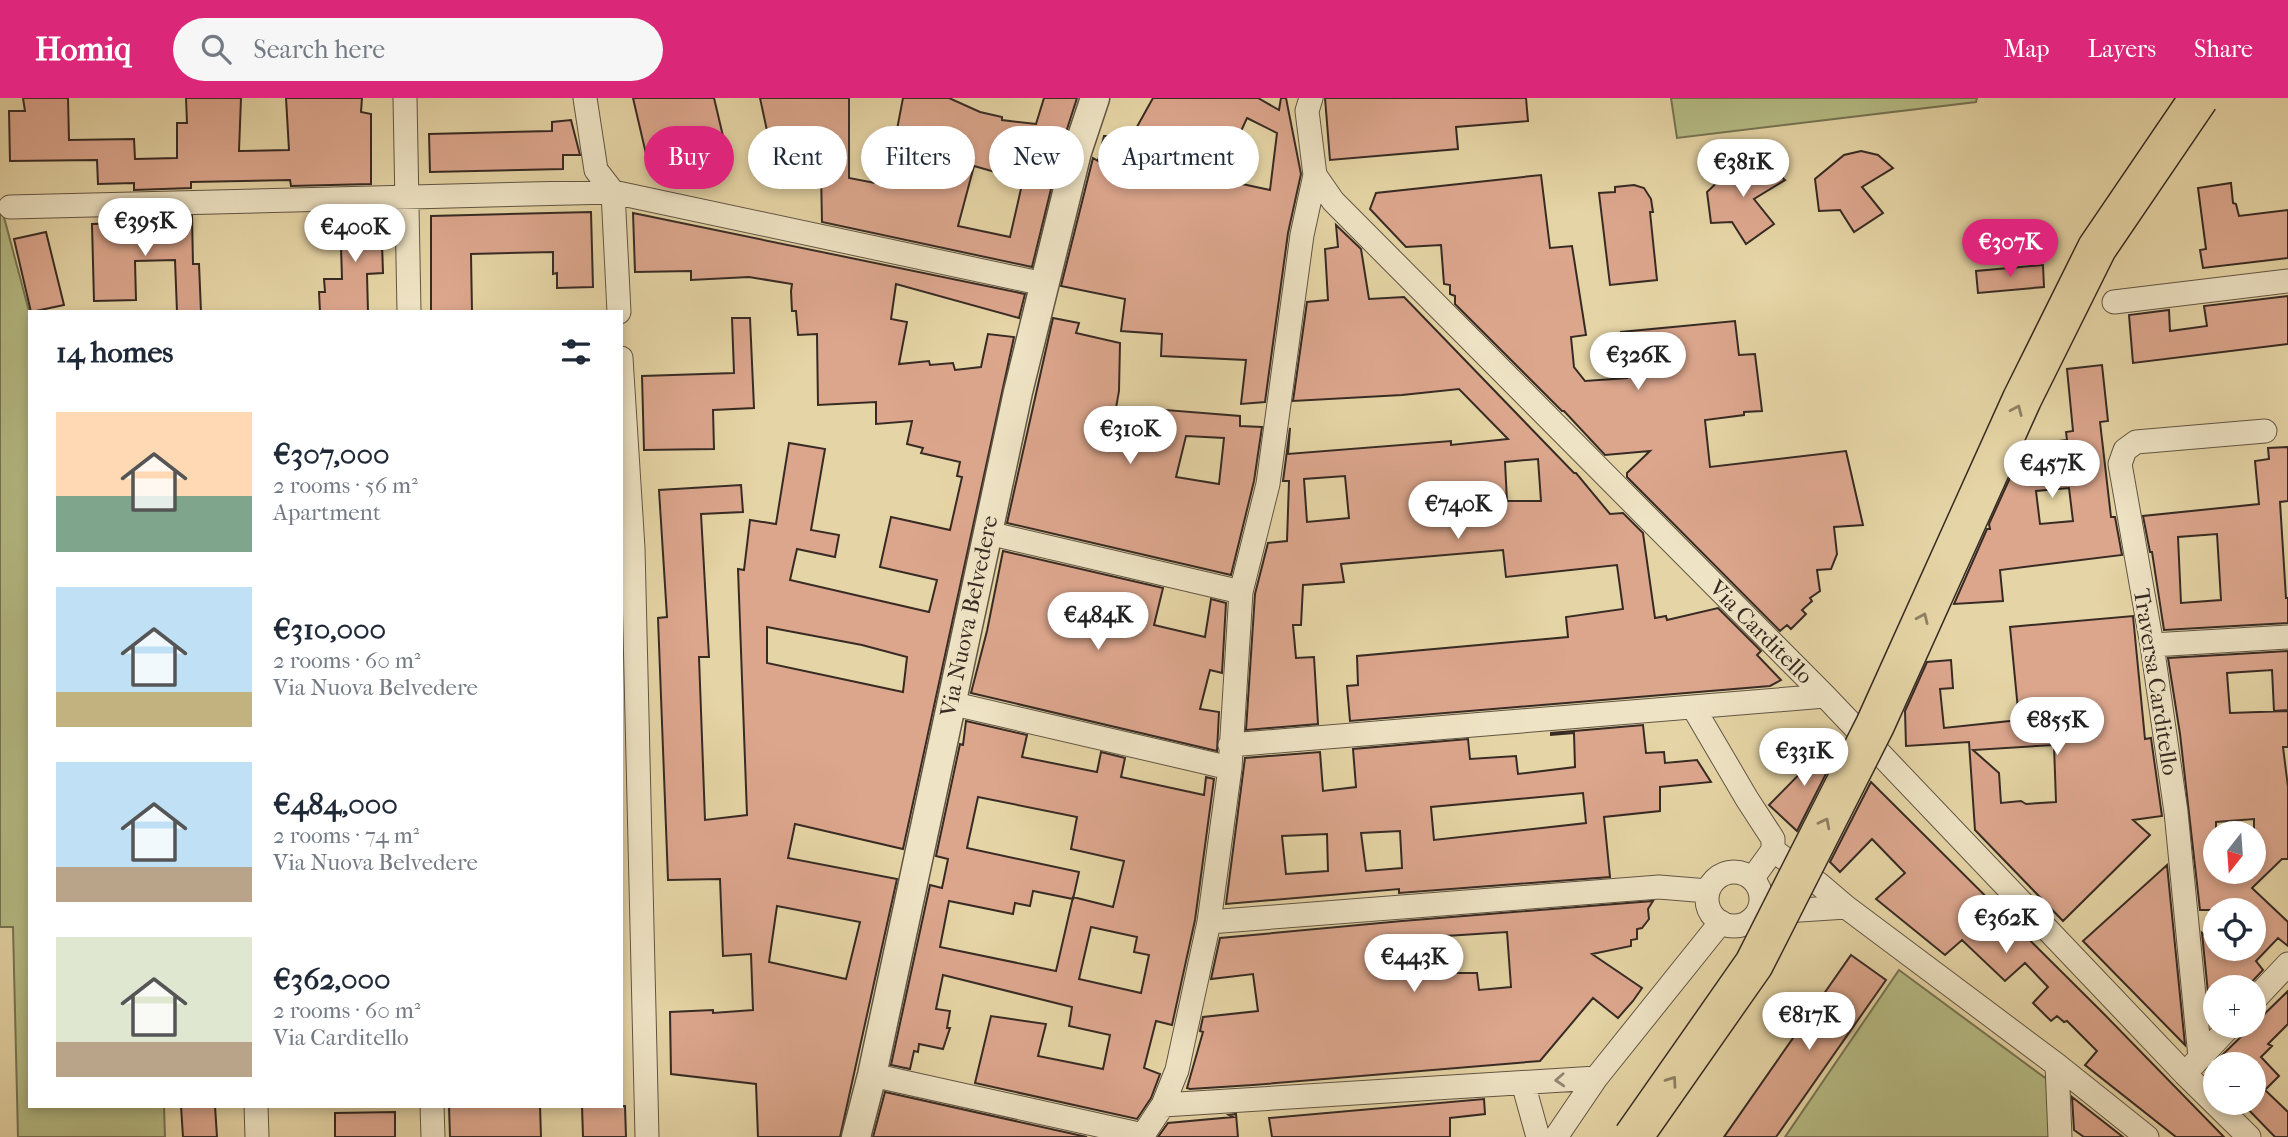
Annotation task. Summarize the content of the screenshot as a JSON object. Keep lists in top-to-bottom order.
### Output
{
  "streets": {
    "street": ["Via Nuova Belvedere", "Via Carditello", "Traversa Carditello"]
  },
  "crossings": [
    ["Via Carditello", "Traversa Carditello"]
  ],
  "north": "bottom",
  "page": {
    "header": "Homiq",
    "search": "Search here",
    "nav": ["Map", "Layers", "Share"],
    "chip": [
      "Buy",
      "Rent",
      "Filters",
      "New",
      "Apartment"
    ],
    "price": [
      "€381K",
      "€395K",
      "€400K",
      "€307K",
      "€326K",
      "€310K",
      "€457K",
      "€740K",
      "€484K",
      "€855K",
      "€331K",
      "€362K",
      "€443K",
      "€817K"
    ],
    "heading": "14 homes",
    "list": [
      {
        "name": "€307,000",
        "note": "2 rooms · 56 m² · Apartment"
      },
      {
        "name": "€310,000",
        "note": "2 rooms · 60 m² · Via Nuova Belvedere"
      },
      {
        "name": "€484,000",
        "note": "2 rooms · 74 m² · Via Nuova Belvedere"
      },
      {
        "name": "€362,000",
        "note": "2 rooms · 60 m² · Via Carditello"
      }
    ],
    "map_buttons": ["+", "−"]
  }
}
